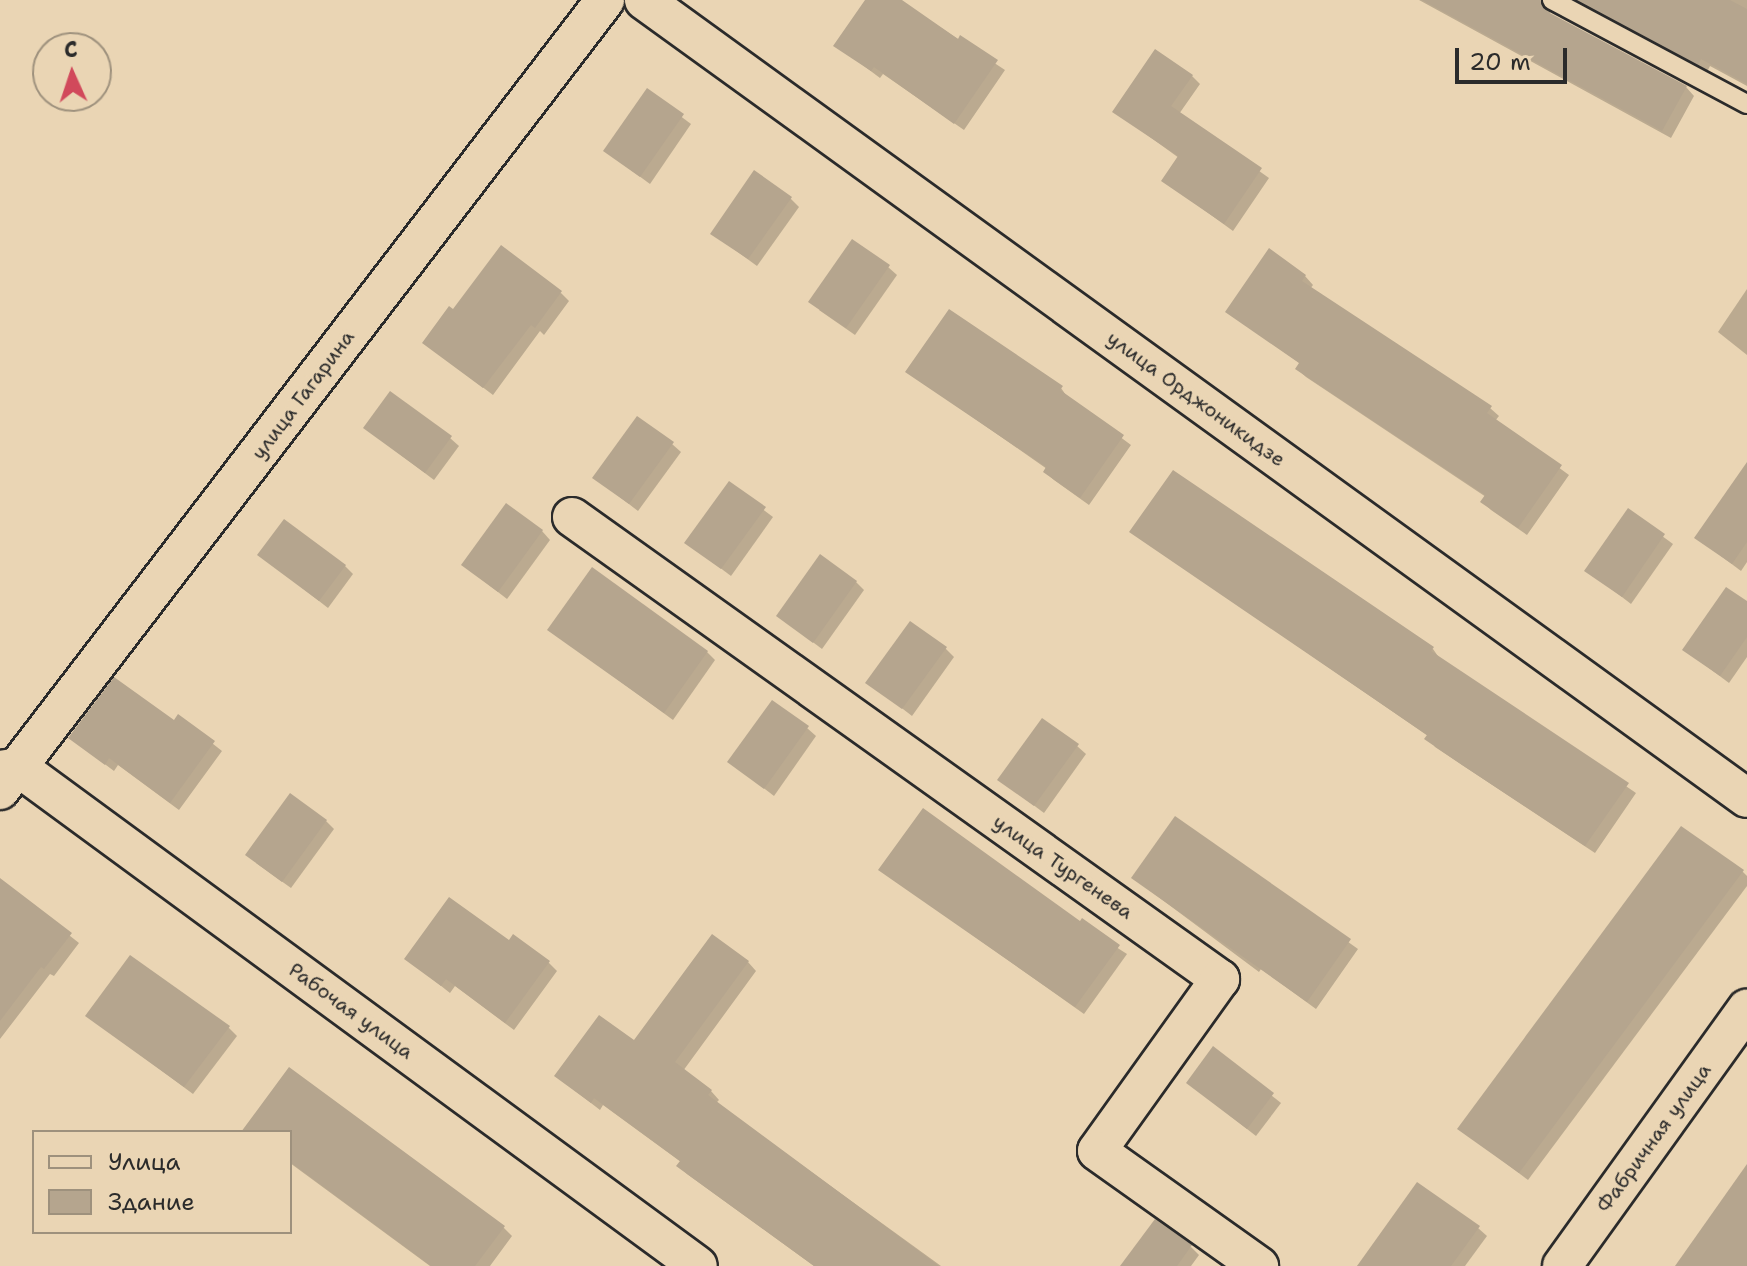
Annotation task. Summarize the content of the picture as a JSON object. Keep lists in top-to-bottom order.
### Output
{
  "streets": {
    "street": [
      "улица Гагарина",
      "улица Орджоникидзе",
      "улица Тургенева",
      "Рабочая улица",
      "Фабричная улица"
    ]
  },
  "crossings": [
    ["улица Гагарина", "Рабочая улица"]
  ],
  "legend": ["Улица", "Здание"],
  "scale_bar": "20 m",
  "north": "top"
}
